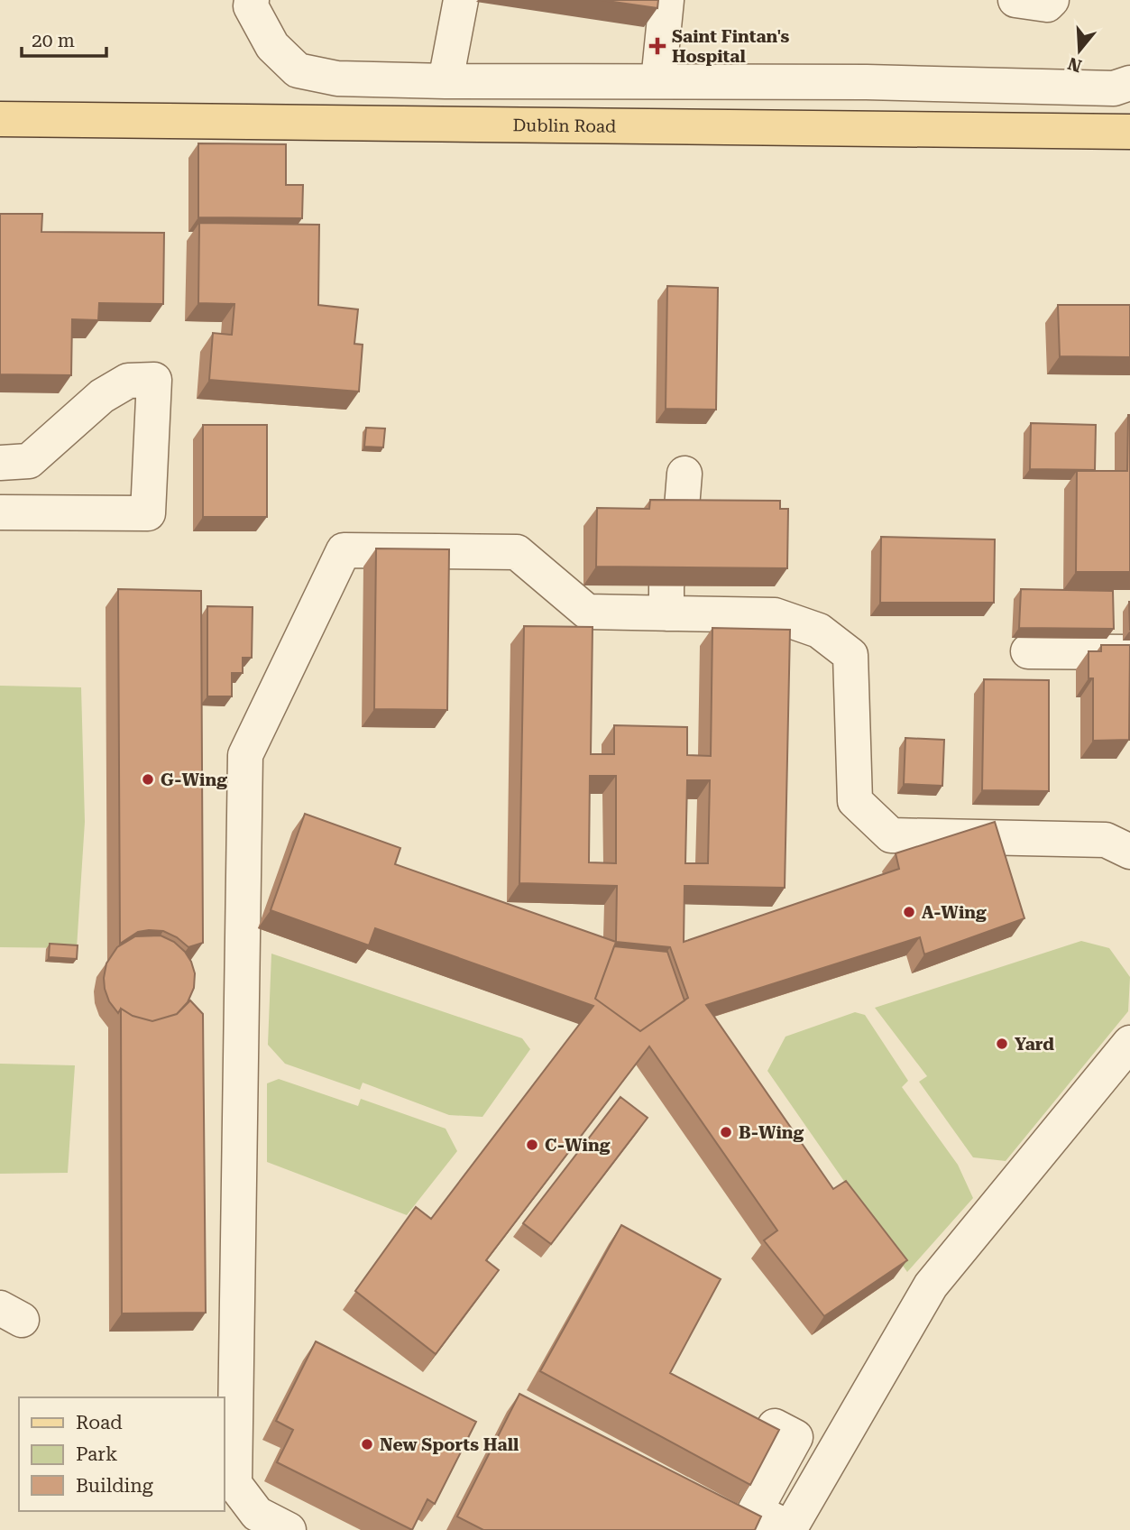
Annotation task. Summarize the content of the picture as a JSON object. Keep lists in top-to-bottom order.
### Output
{
  "streets": {
    "main road": ["Dublin Road"]
  },
  "places": {
    "health": ["Saint Fintan's Hospital"],
    "other": [
      "G-Wing",
      "A-Wing",
      "Yard",
      "B-Wing",
      "C-Wing",
      "New Sports Hall"
    ]
  },
  "legend": ["Road", "Park", "Building"],
  "scale_bar": "20 m",
  "north": "bottom"
}
